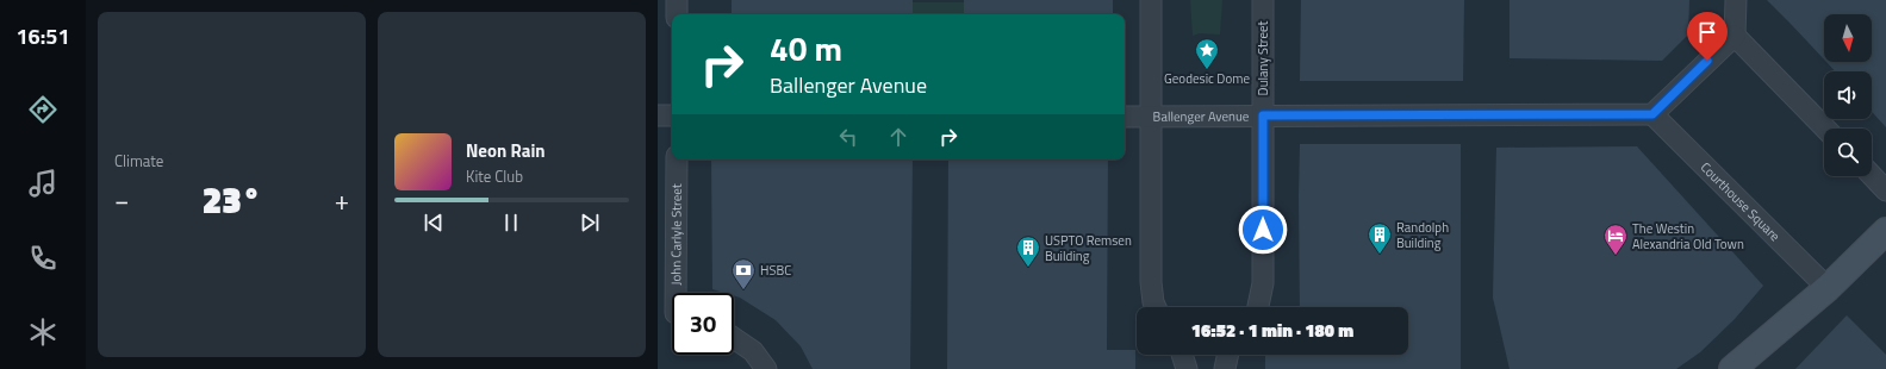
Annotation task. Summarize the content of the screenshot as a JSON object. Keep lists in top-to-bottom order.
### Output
{
  "streets": {
    "street": [
      "Dulany Street",
      "Ballenger Avenue",
      "Courthouse Square",
      "John Carlyle Street"
    ]
  },
  "crossings": [
    ["Dulany Street", "Ballenger Avenue"],
    ["Ballenger Avenue", "Courthouse Square"]
  ],
  "places": {
    "place": ["Geodesic Dome"],
    "building": ["Randolph Building", "USPTO Remsen Building"],
    "hotel": ["The Westin Alexandria Old Town"],
    "bank": ["HSBC"]
  },
  "north": "bottom",
  "page": {
    "tabs": "16:51",
    "tile": "Climate",
    "turn": ["40 m", "Ballenger Avenue"],
    "song": ["Neon Rain", "Kite Club"],
    "heat": ["−", "23°", "+"],
    "limit": "30",
    "trip": "16:52 · 1 min · 180 m"
  }
}
